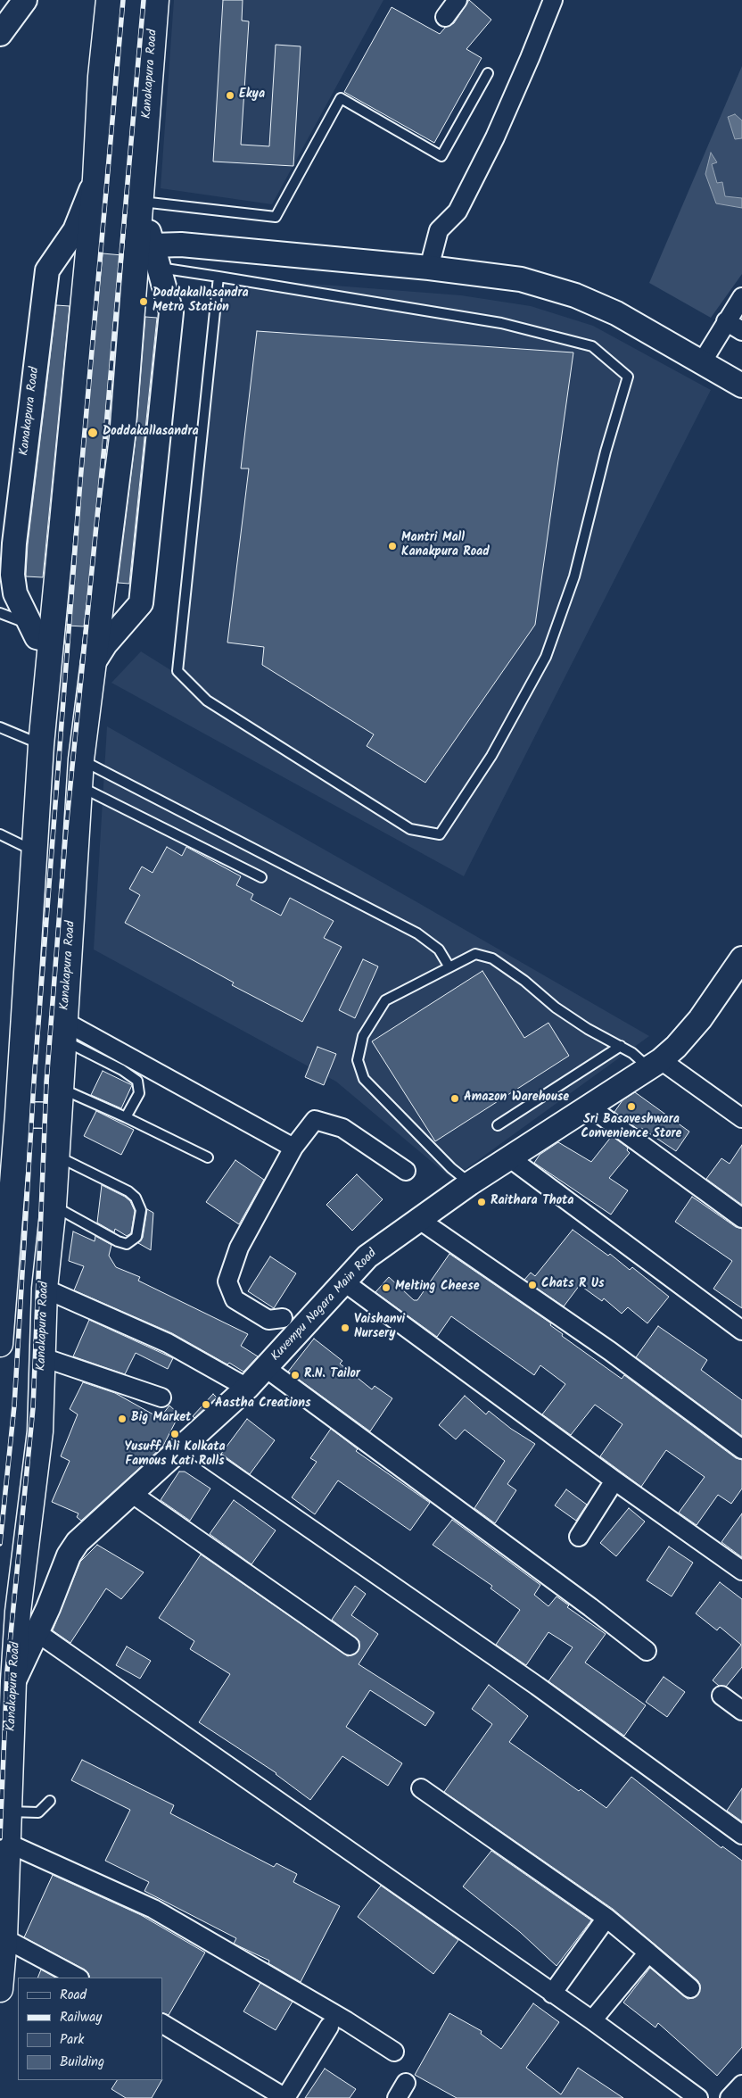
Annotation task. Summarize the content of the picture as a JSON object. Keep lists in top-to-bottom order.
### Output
{
  "streets": {
    "highway": ["Kanakapura Road"],
    "street": ["Kuvempu Nagara Main Road"]
  },
  "crossings": [
    ["Kanakapura Road", "Kuvempu Nagara Main Road"]
  ],
  "places": [
    "Ekya",
    "Doddakallasandra Metro Station",
    "Doddakallasandra",
    "Mantri Mall Kanakpura Road",
    "Amazon Warehouse",
    "Sri Basaveshwara Convenience Store",
    "Raithara Thota",
    "Chats R Us",
    "Melting Cheese",
    "Vaishanvi Nursery",
    "R.N. Tailor",
    "Aastha Creations",
    "Big Market",
    "Yusuff Ali Kolkata Famous Kati Rolls"
  ],
  "legend": [
    "Road",
    "Railway",
    "Park",
    "Building"
  ]
}
